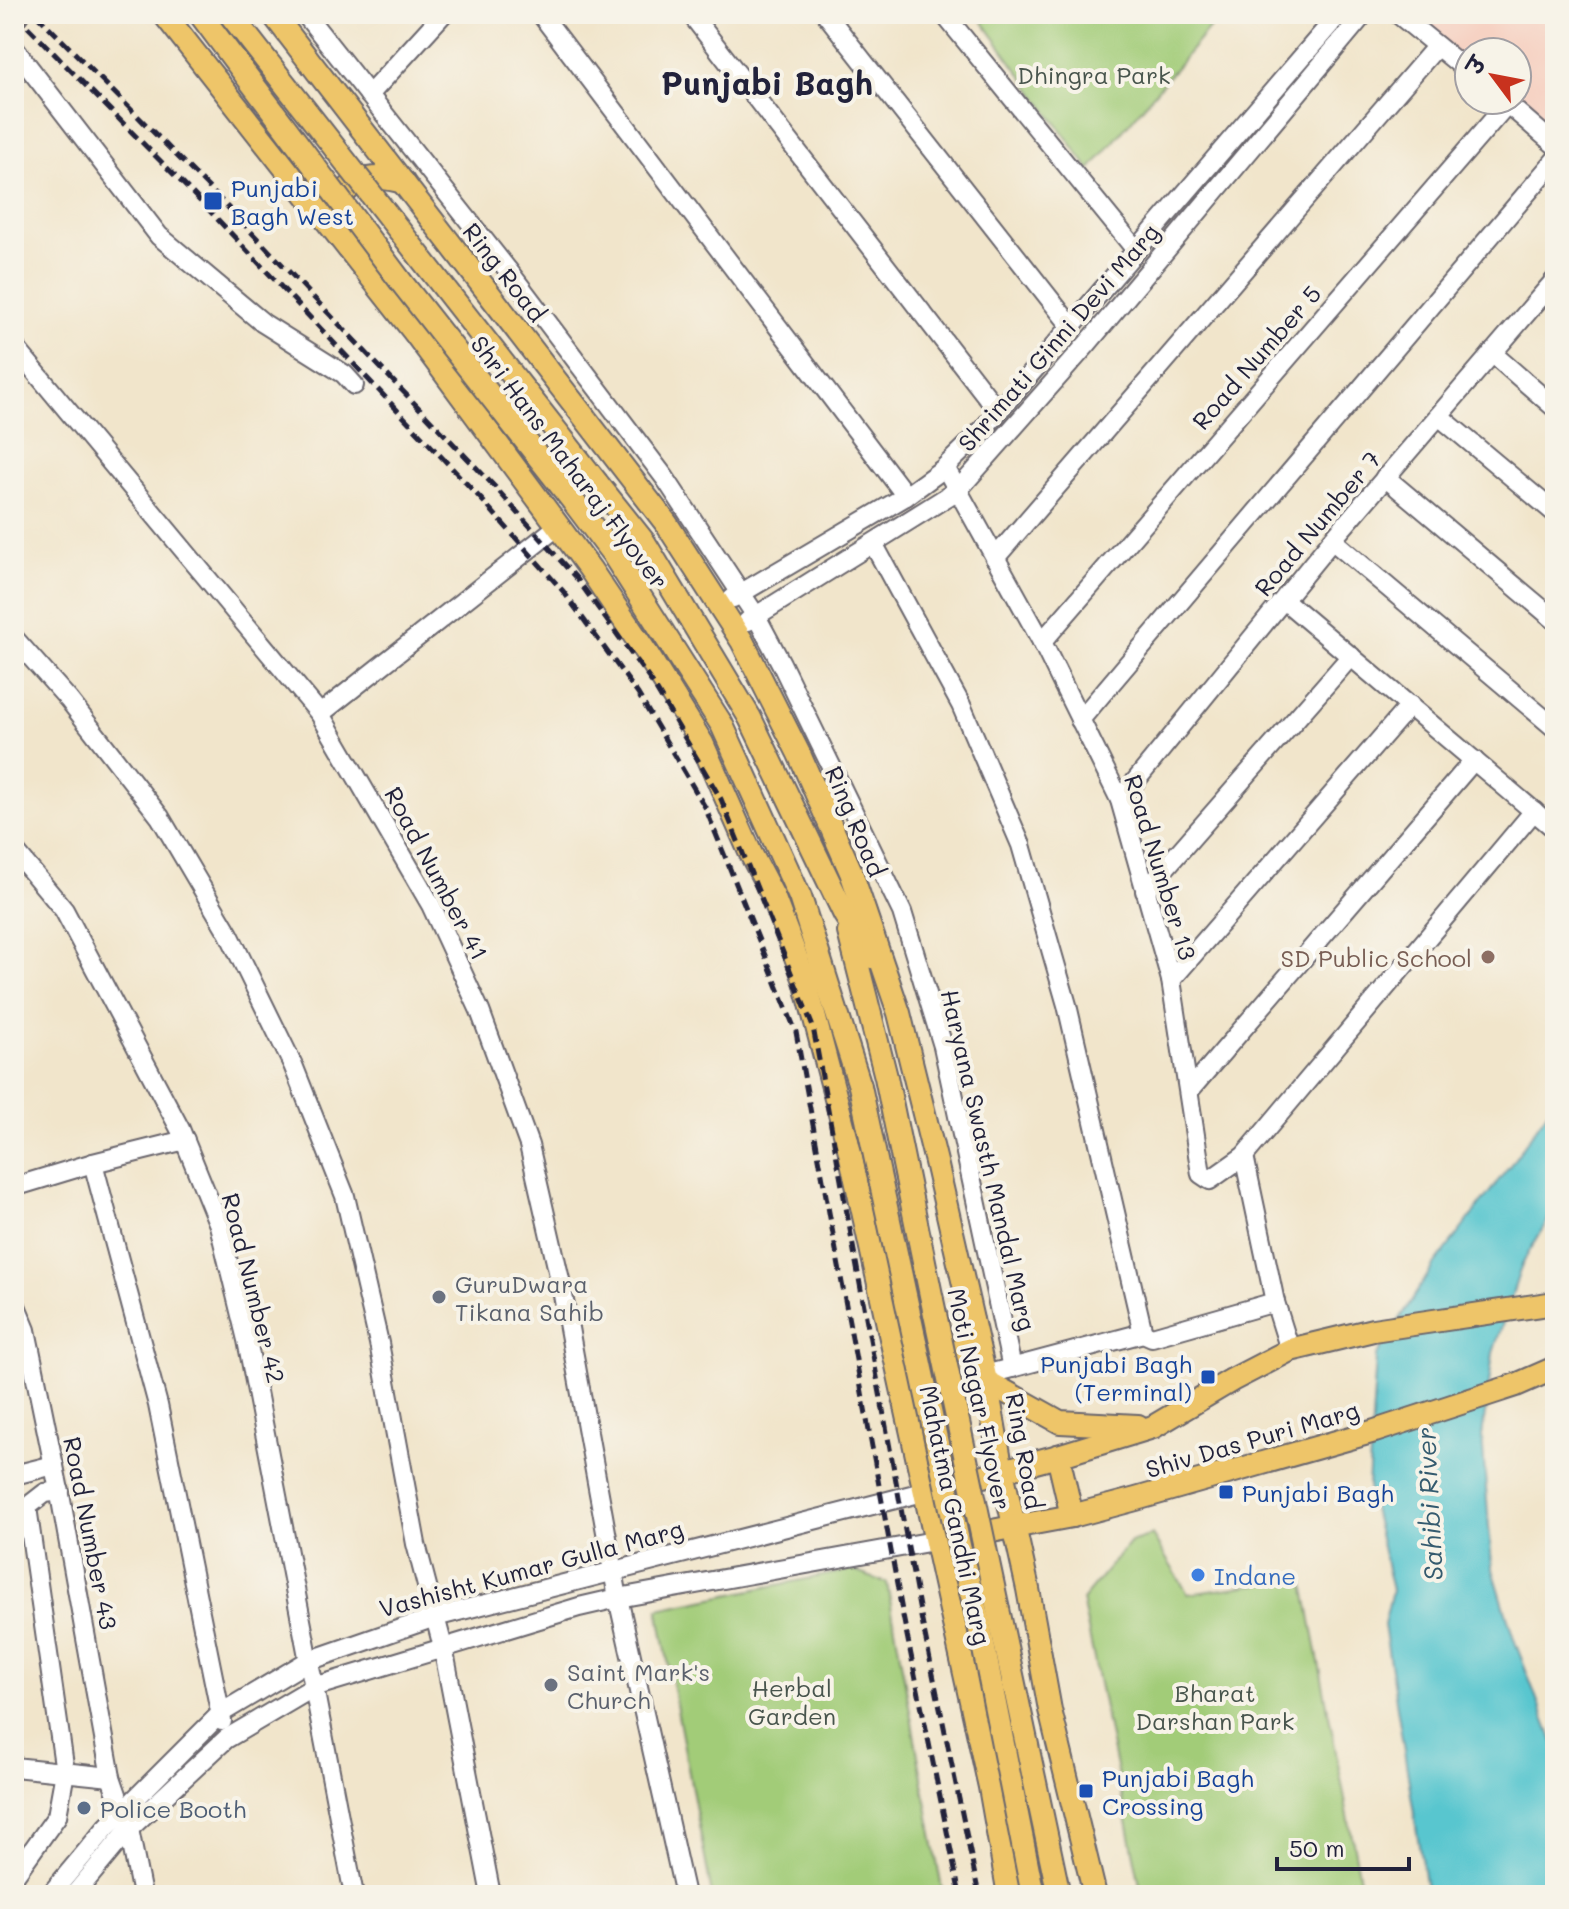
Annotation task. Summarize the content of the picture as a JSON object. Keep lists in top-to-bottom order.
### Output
{
  "streets": {
    "main road": [
      "Ring Road",
      "Shri Hans Maharaj Flyover",
      "Moti Nagar Flyover",
      "Shiv Das Puri Marg",
      "Mahatma Gandhi Marg",
      "Vashisht Kumar Gulla Marg"
    ],
    "street": [
      "Shrimati Ginni Devi Marg",
      "Road Number 5",
      "Road Number 7",
      "Road Number 13",
      "Road Number 41",
      "Haryana Swasth Mandal Marg",
      "Road Number 42",
      "Road Number 43"
    ]
  },
  "crossings": [
    ["Ring Road", "Shrimati Ginni Devi Marg"],
    ["Ring Road", "Shiv Das Puri Marg"],
    ["Shrimati Ginni Devi Marg", "Road Number 13"],
    ["Shrimati Ginni Devi Marg", "Haryana Swasth Mandal Marg"],
    ["Road Number 5", "Road Number 13"],
    ["Shri Hans Maharaj Flyover", "Moti Nagar Flyover"],
    ["Road Number 7", "Road Number 13"],
    ["Road Number 41", "Vashisht Kumar Gulla Marg"],
    ["Road Number 42", "Vashisht Kumar Gulla Marg"],
    ["Shiv Das Puri Marg", "Mahatma Gandhi Marg"],
    ["Shiv Das Puri Marg", "Vashisht Kumar Gulla Marg"],
    ["Mahatma Gandhi Marg", "Vashisht Kumar Gulla Marg"],
    ["Road Number 43", "Vashisht Kumar Gulla Marg"]
  ],
  "districts": ["Punjabi Bagh"],
  "water": ["Sahibi River"],
  "parks": ["Dhingra Park", "Herbal Garden", "Bharat Darshan Park"],
  "places": {
    "transit": [
      "Punjabi Bagh West",
      "Punjabi Bagh (Terminal)",
      "Punjabi Bagh",
      "Punjabi Bagh Crossing"
    ],
    "other": [
      "SD Public School",
      "GuruDwara Tikana Sahib",
      "Indane",
      "Saint Mark's Church",
      "Police Booth"
    ]
  },
  "scale_bar": "50 m",
  "north": "top left"
}
